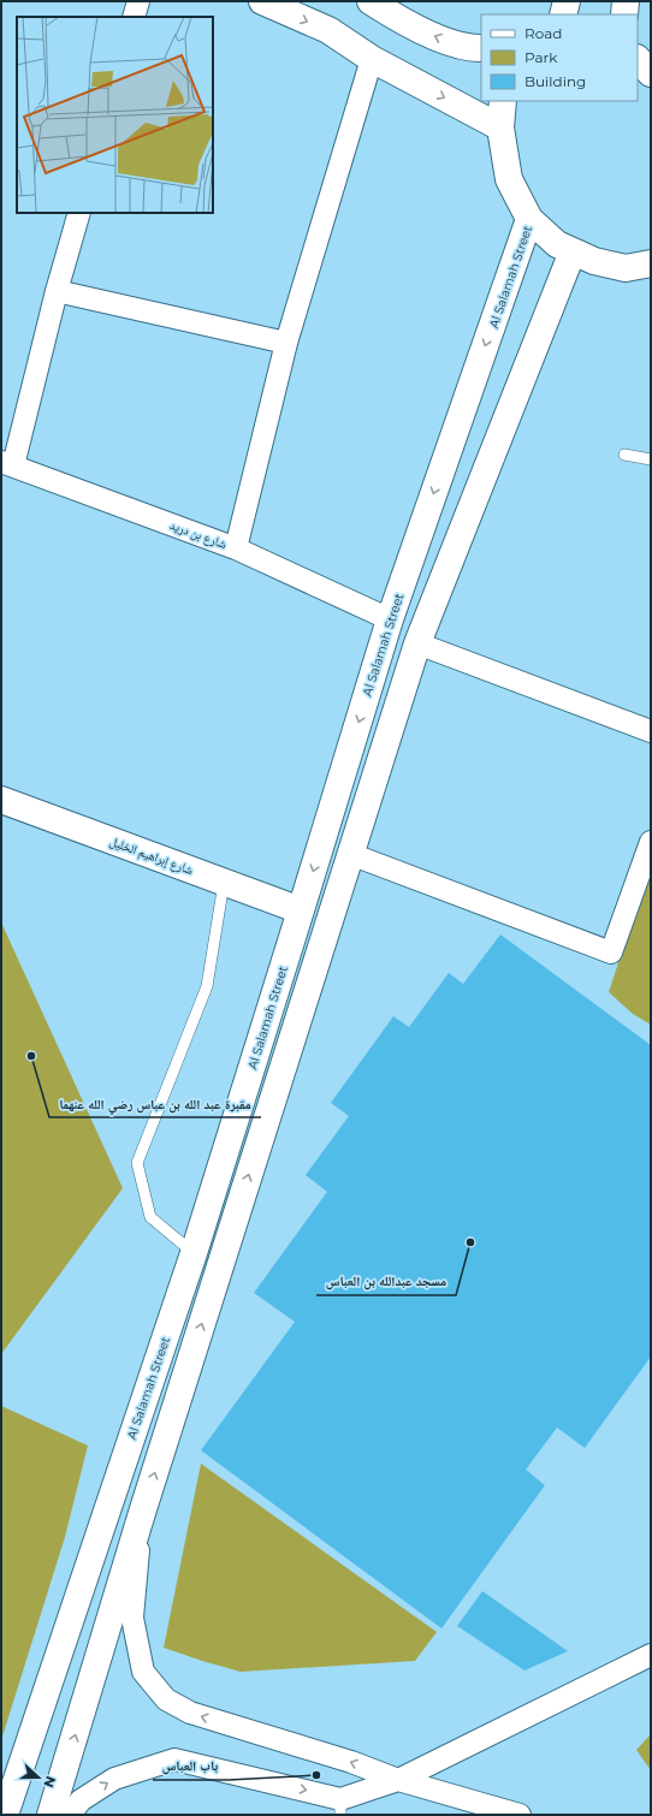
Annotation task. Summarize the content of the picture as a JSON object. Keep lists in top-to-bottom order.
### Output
{
  "streets": {
    "street": ["Al Salamah Street", "شارع بن دريد", "شارع إبراهيم الخليل"]
  },
  "crossings": [
    ["Al Salamah Street", "شارع بن دريد"],
    ["Al Salamah Street", "شارع إبراهيم الخليل"]
  ],
  "places": ["مقبرة عبد الله بن عباس رضي الله عنهما", "مسجد عبدالله بن العباس", "باب العباس"],
  "legend": ["Road", "Park", "Building"],
  "north": "right"
}
